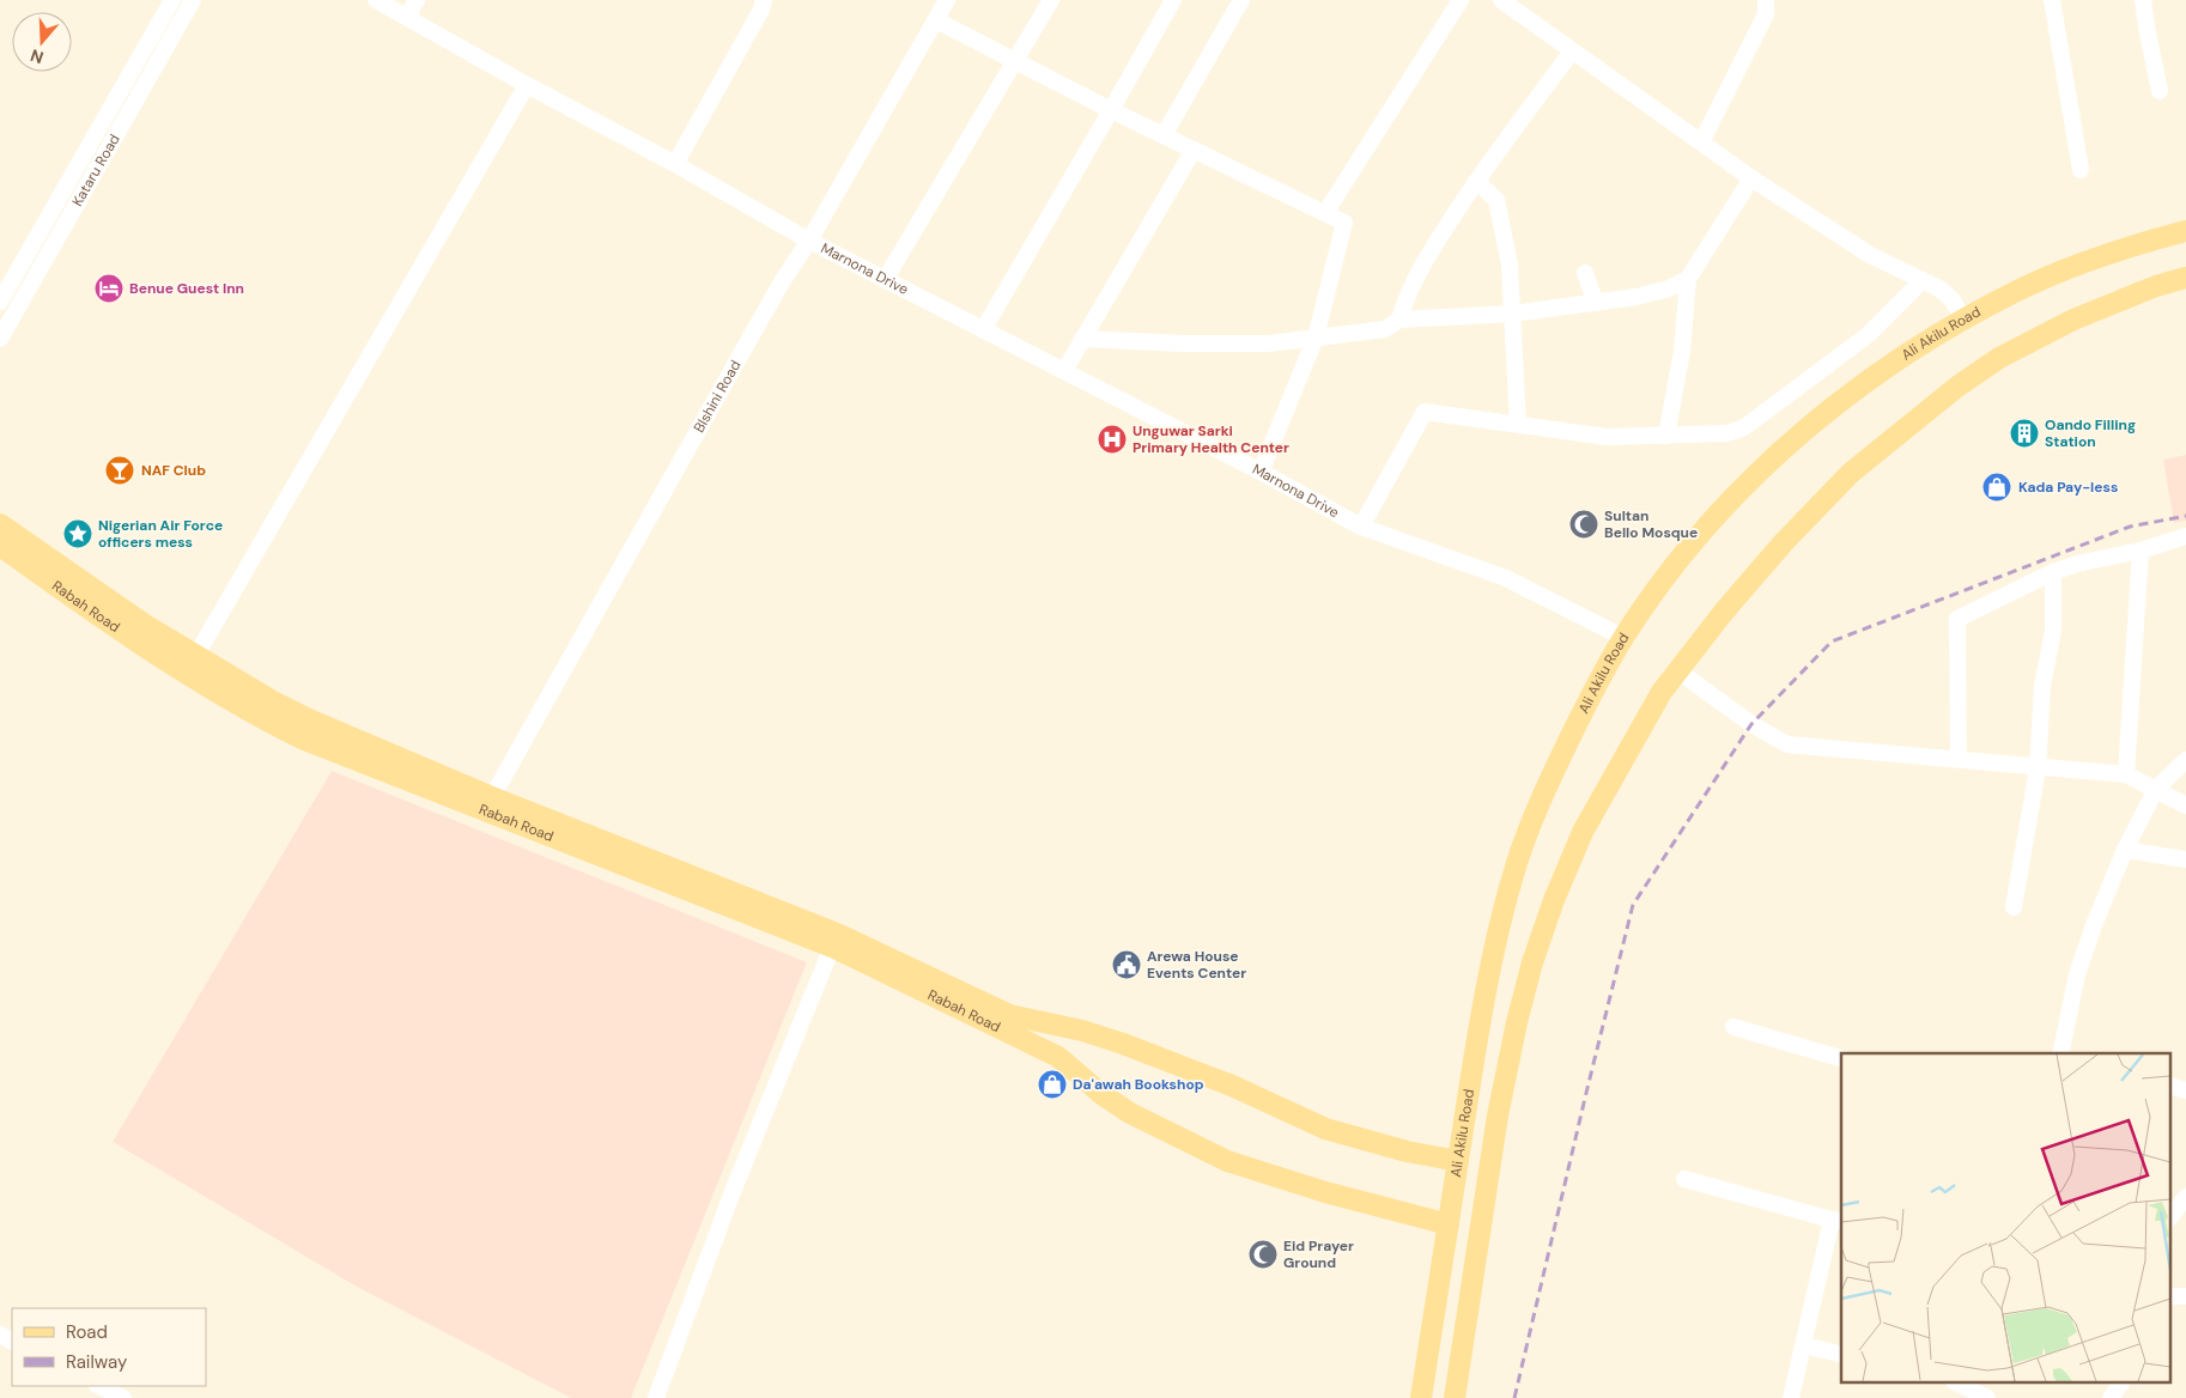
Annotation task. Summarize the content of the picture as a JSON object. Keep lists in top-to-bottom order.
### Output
{
  "streets": {
    "main road": ["Ali Akilu Road", "Rabah Road"],
    "street": ["Kataru Road", "Marnona Drive", "BIshini Road"]
  },
  "crossings": [
    ["Marnona Drive", "Ali Akilu Road"],
    ["Marnona Drive", "BIshini Road"],
    ["Ali Akilu Road", "Rabah Road"],
    ["BIshini Road", "Rabah Road"]
  ],
  "places": {
    "hotel": ["Benue Guest Inn"],
    "building": ["Oando Filling Station"],
    "hospital": ["Unguwar Sarki Primary Health Center"],
    "bar": ["NAF Club"],
    "shop": ["Kada Pay-less", "Da'awah Bookshop"],
    "mosque": ["Sultan Bello Mosque", "Eid Prayer Ground"],
    "place": ["Nigerian Air Force officers mess"],
    "public building": ["Arewa House Events Center"]
  },
  "legend": ["Road", "Railway"],
  "north": "bottom"
}
